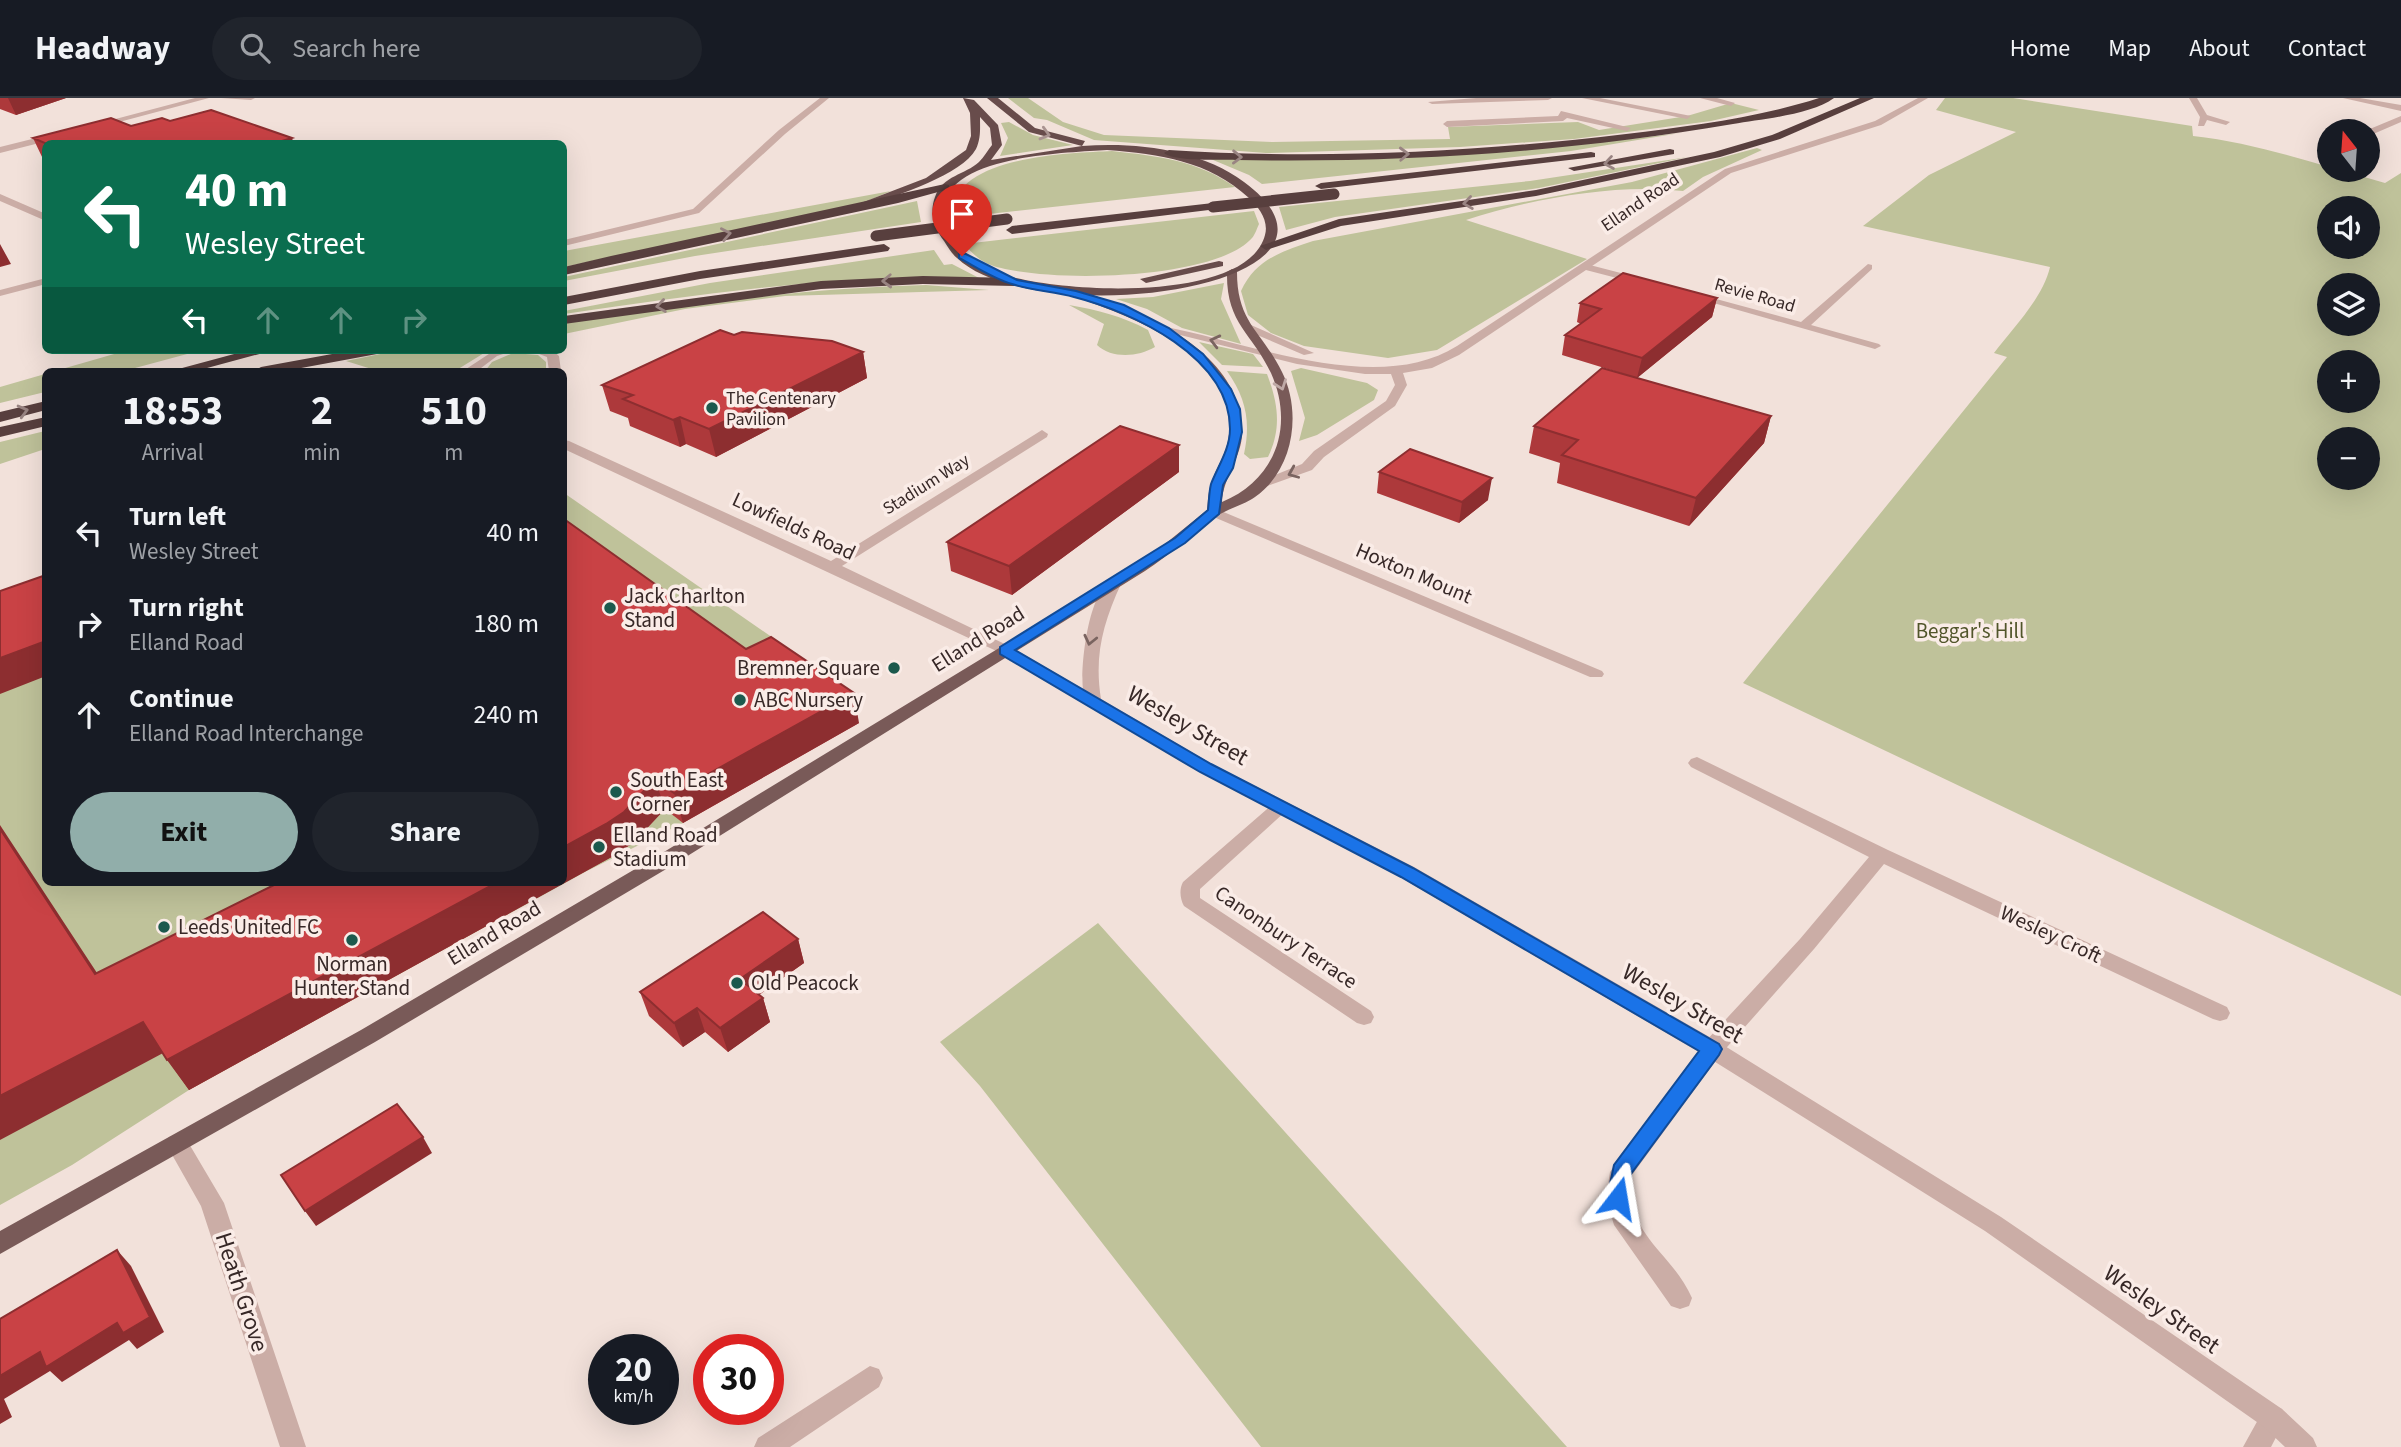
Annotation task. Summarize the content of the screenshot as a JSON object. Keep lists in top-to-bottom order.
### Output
{
  "streets": {
    "main road": ["Elland Road"],
    "street": [
      "Revie Road",
      "Stadium Way",
      "Lowfields Road",
      "Hoxton Mount",
      "Wesley Street",
      "Wesley Croft",
      "Canonbury Terrace",
      "Heath Grove"
    ]
  },
  "crossings": [
    ["Elland Road", "Lowfields Road"],
    ["Elland Road", "Hoxton Mount"],
    ["Elland Road", "Wesley Street"],
    ["Elland Road", "Heath Grove"],
    ["Stadium Way", "Lowfields Road"],
    ["Lowfields Road", "Wesley Street"],
    ["Wesley Street", "Canonbury Terrace"]
  ],
  "parks": ["Beggar's Hill"],
  "places": [
    "The Centenary Pavilion",
    "Jack Charlton Stand",
    "Bremner Square",
    "ABC Nursery",
    "South East Corner",
    "Elland Road Stadium",
    "Leeds United FC",
    "Norman Hunter Stand",
    "Old Peacock"
  ],
  "north": "top",
  "page": {
    "header": "Headway",
    "search": "Search here",
    "nav": [
      "Home",
      "Map",
      "About",
      "Contact"
    ],
    "map_buttons": ["+", "−"],
    "turn": ["40 m", "Wesley Street"],
    "eta": [
      "18:53",
      "Arrival",
      "2",
      "min",
      "510",
      "m"
    ],
    "list": [
      {
        "name": "Turn left",
        "note": "Wesley Street",
        "value": "40 m"
      },
      {
        "name": "Turn right",
        "note": "Elland Road",
        "value": "180 m"
      },
      {
        "name": "Continue",
        "note": "Elland Road Interchange",
        "value": "240 m"
      }
    ],
    "buttons": ["Exit", "Share"],
    "speed": "20 km/h",
    "limit": "30"
  }
}
